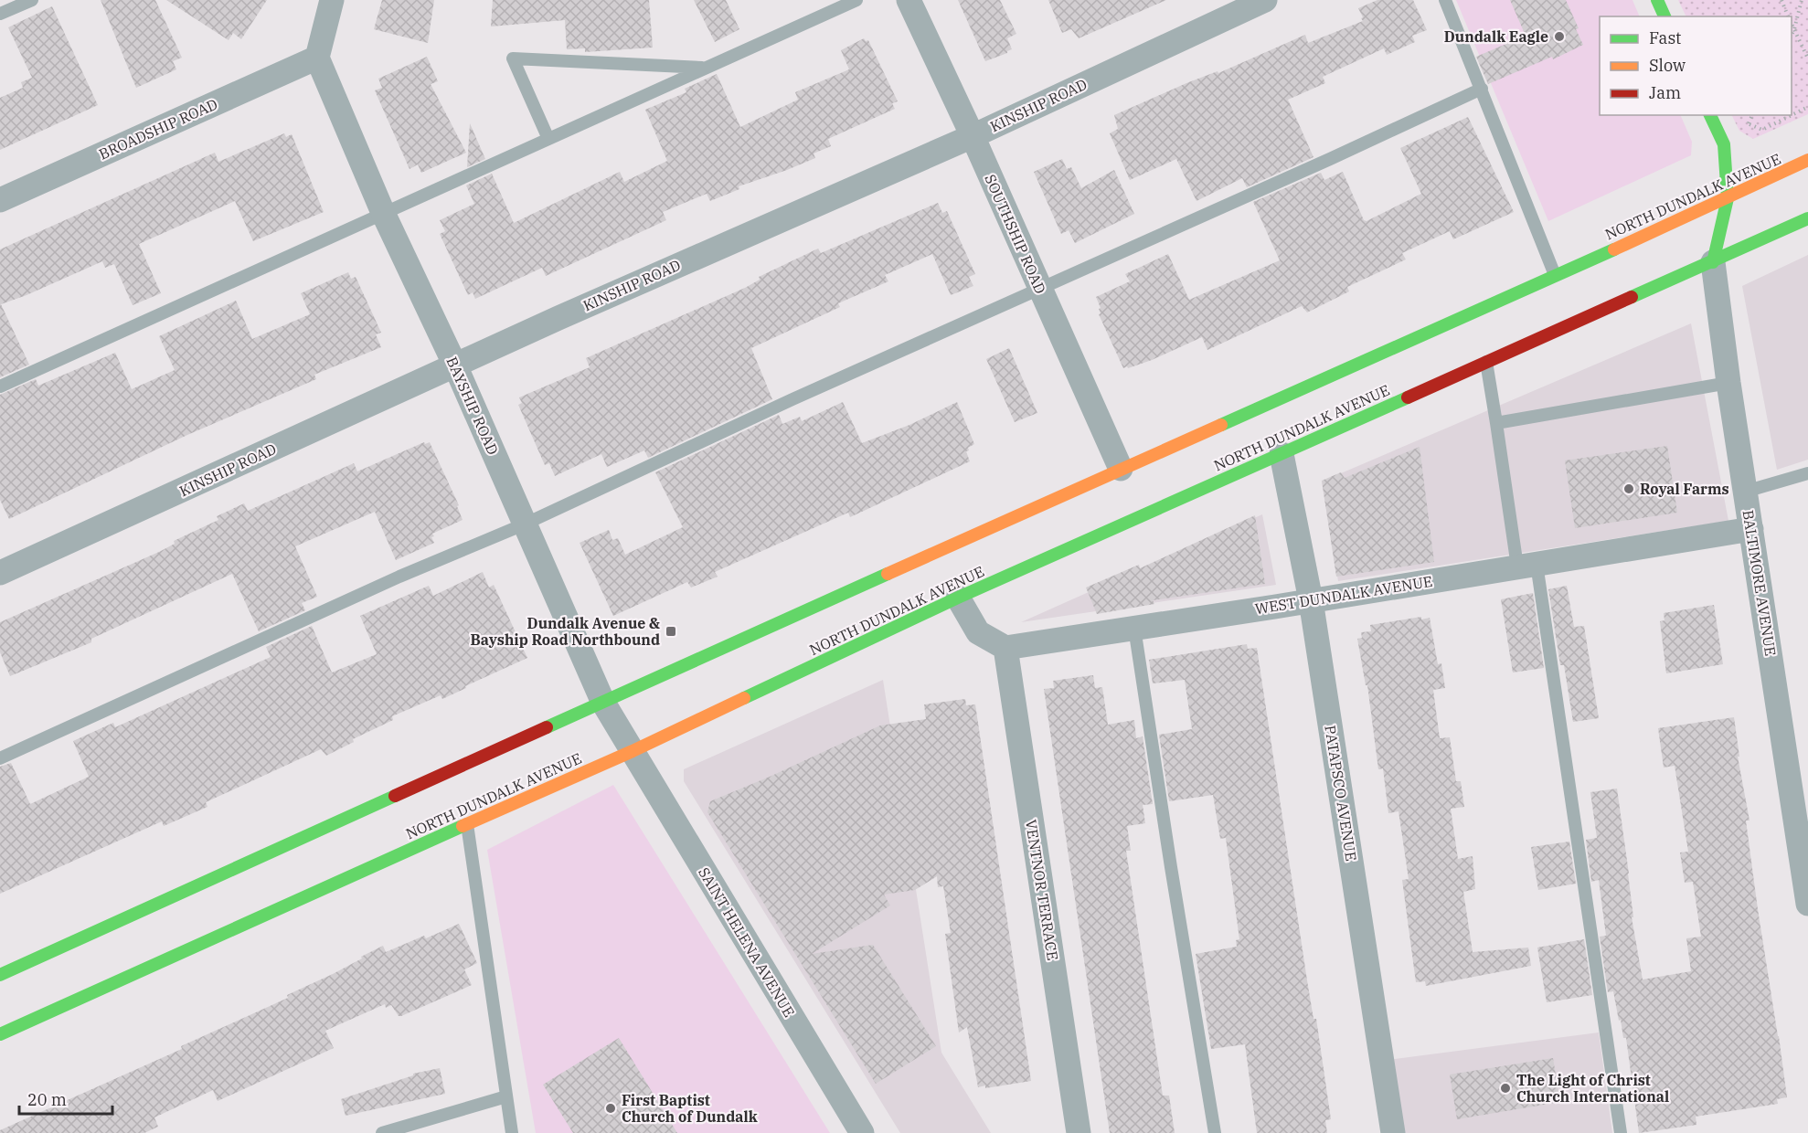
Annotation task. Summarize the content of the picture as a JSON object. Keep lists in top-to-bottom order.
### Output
{
  "streets": {
    "main road": ["NORTH DUNDALK AVENUE"],
    "street": [
      "KINSHIP ROAD",
      "BROADSHIP ROAD",
      "SOUTHSHIP ROAD",
      "BAYSHIP ROAD",
      "BALTIMORE AVENUE",
      "WEST DUNDALK AVENUE",
      "PATAPSCO AVENUE",
      "VENTNOR TERRACE",
      "SAINT HELENA AVENUE"
    ]
  },
  "crossings": [
    ["KINSHIP ROAD", "SOUTHSHIP ROAD"],
    ["KINSHIP ROAD", "BAYSHIP ROAD"],
    ["BROADSHIP ROAD", "BAYSHIP ROAD"],
    ["NORTH DUNDALK AVENUE", "SOUTHSHIP ROAD"],
    ["NORTH DUNDALK AVENUE", "BAYSHIP ROAD"],
    ["NORTH DUNDALK AVENUE", "BALTIMORE AVENUE"],
    ["NORTH DUNDALK AVENUE", "PATAPSCO AVENUE"],
    ["NORTH DUNDALK AVENUE", "SAINT HELENA AVENUE"],
    ["BAYSHIP ROAD", "SAINT HELENA AVENUE"],
    ["BALTIMORE AVENUE", "WEST DUNDALK AVENUE"],
    ["WEST DUNDALK AVENUE", "PATAPSCO AVENUE"],
    ["WEST DUNDALK AVENUE", "VENTNOR TERRACE"]
  ],
  "places": {
    "other": [
      "Dundalk Eagle",
      "Royal Farms",
      "The Light of Christ Church International",
      "First Baptist Church of Dundalk"
    ],
    "transit": ["Dundalk Avenue & Bayship Road Northbound"]
  },
  "legend": ["Fast", "Slow", "Jam"],
  "scale_bar": "20 m"
}
